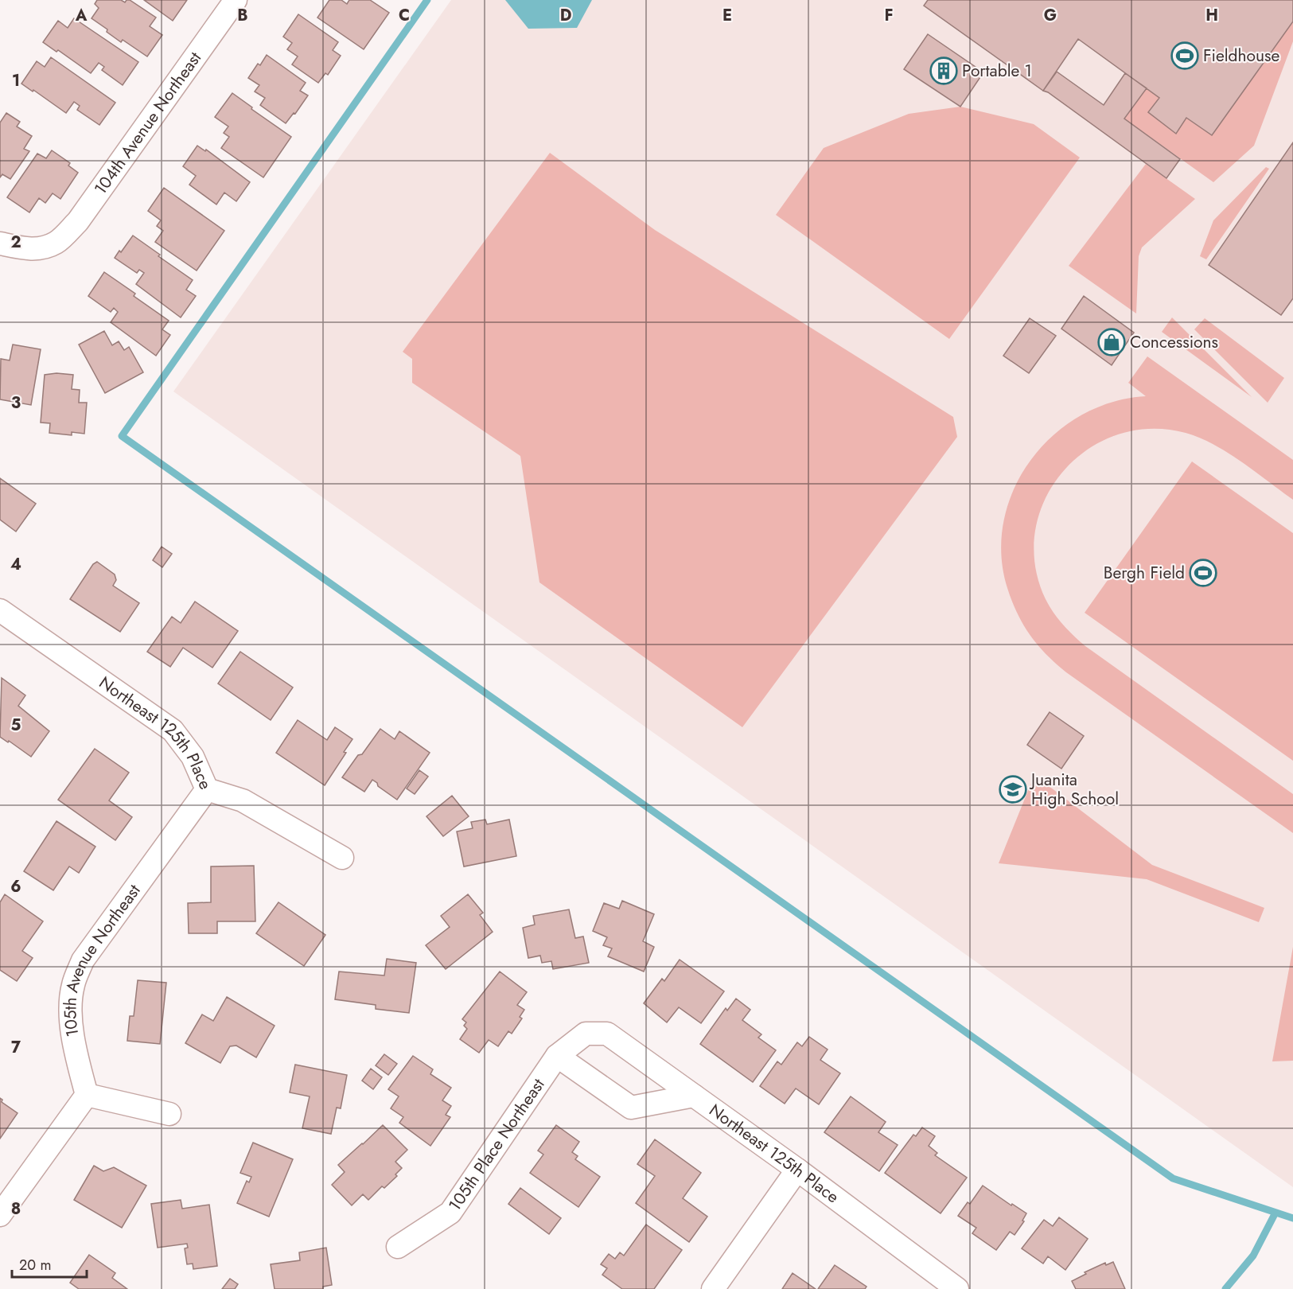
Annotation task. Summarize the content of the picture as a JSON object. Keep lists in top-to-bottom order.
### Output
{
  "streets": {
    "street": [
      "104th Avenue Northeast",
      "Northeast 125th Place",
      "105th Avenue Northeast",
      "105th Place Northeast"
    ]
  },
  "crossings": [
    ["Northeast 125th Place", "105th Avenue Northeast"],
    ["Northeast 125th Place", "105th Place Northeast"]
  ],
  "places": {
    "sports": ["Fieldhouse", "Bergh Field"],
    "building": ["Portable 1"],
    "shop": ["Concessions"],
    "school or university": ["Juanita High School"]
  },
  "scale_bar": "20 m",
  "grid": {
    "columns": [
      "A",
      "B",
      "C",
      "D",
      "E",
      "F",
      "G",
      "H"
    ],
    "rows": [
      "1",
      "2",
      "3",
      "4",
      "5",
      "6",
      "7",
      "8"
    ]
  }
}
